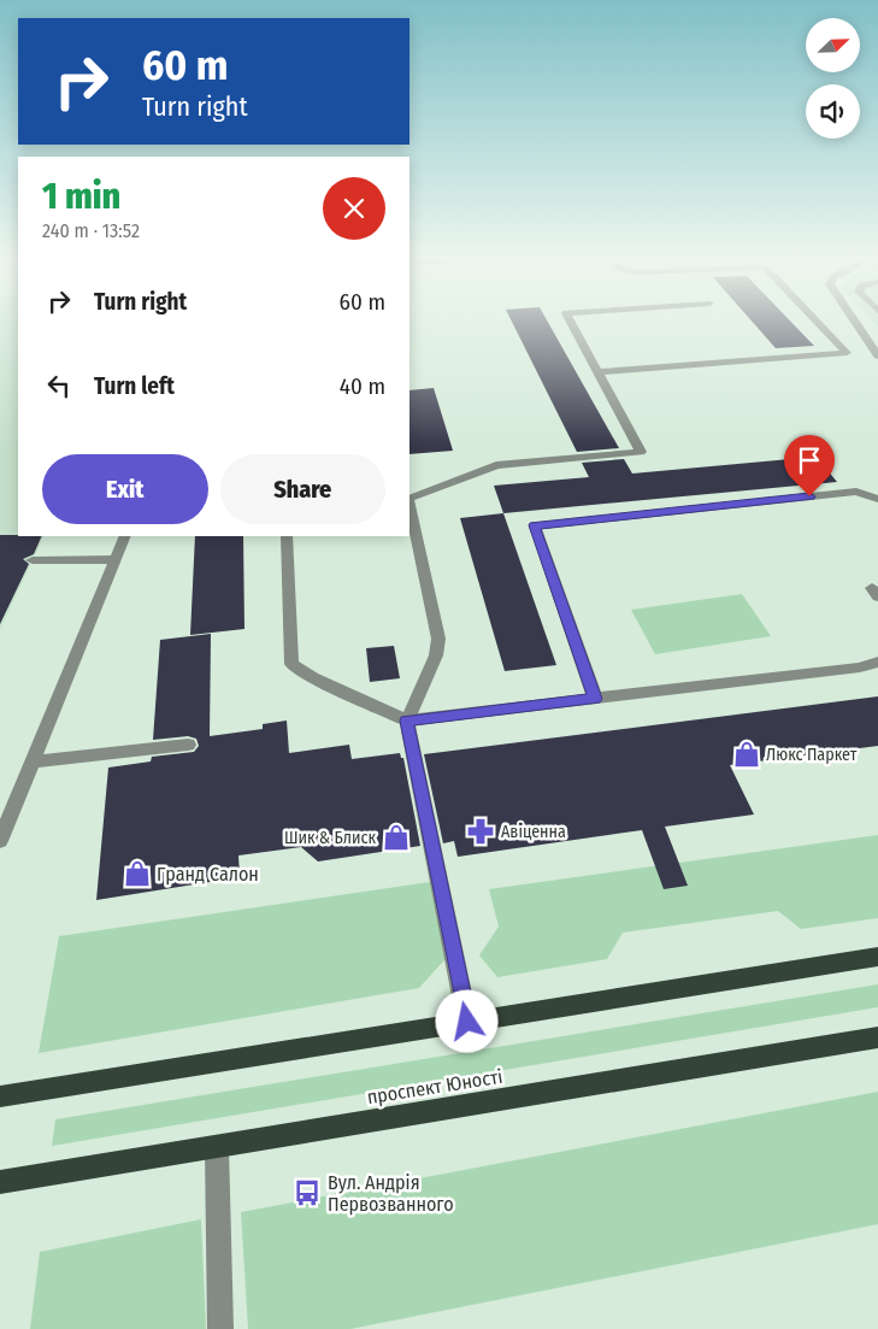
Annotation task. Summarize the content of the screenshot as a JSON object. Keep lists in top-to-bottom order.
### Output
{
  "streets": {
    "main road": ["проспект Юності"]
  },
  "places": {
    "shop": ["Люкс Паркет", "Шик & Блиск", "Гранд Салон"],
    "pharmacy": ["Авіценна"],
    "bus stop": ["Вул. Андрія Первозванного"]
  },
  "north": "top right",
  "page": {
    "turn": ["60 m", "Turn right"],
    "heading": ["1 min", "240 m · 13:52"],
    "list": [
      {
        "name": "Turn right",
        "value": "60 m"
      },
      {
        "name": "Turn left",
        "value": "40 m"
      }
    ],
    "buttons": ["Exit", "Share"]
  }
}
